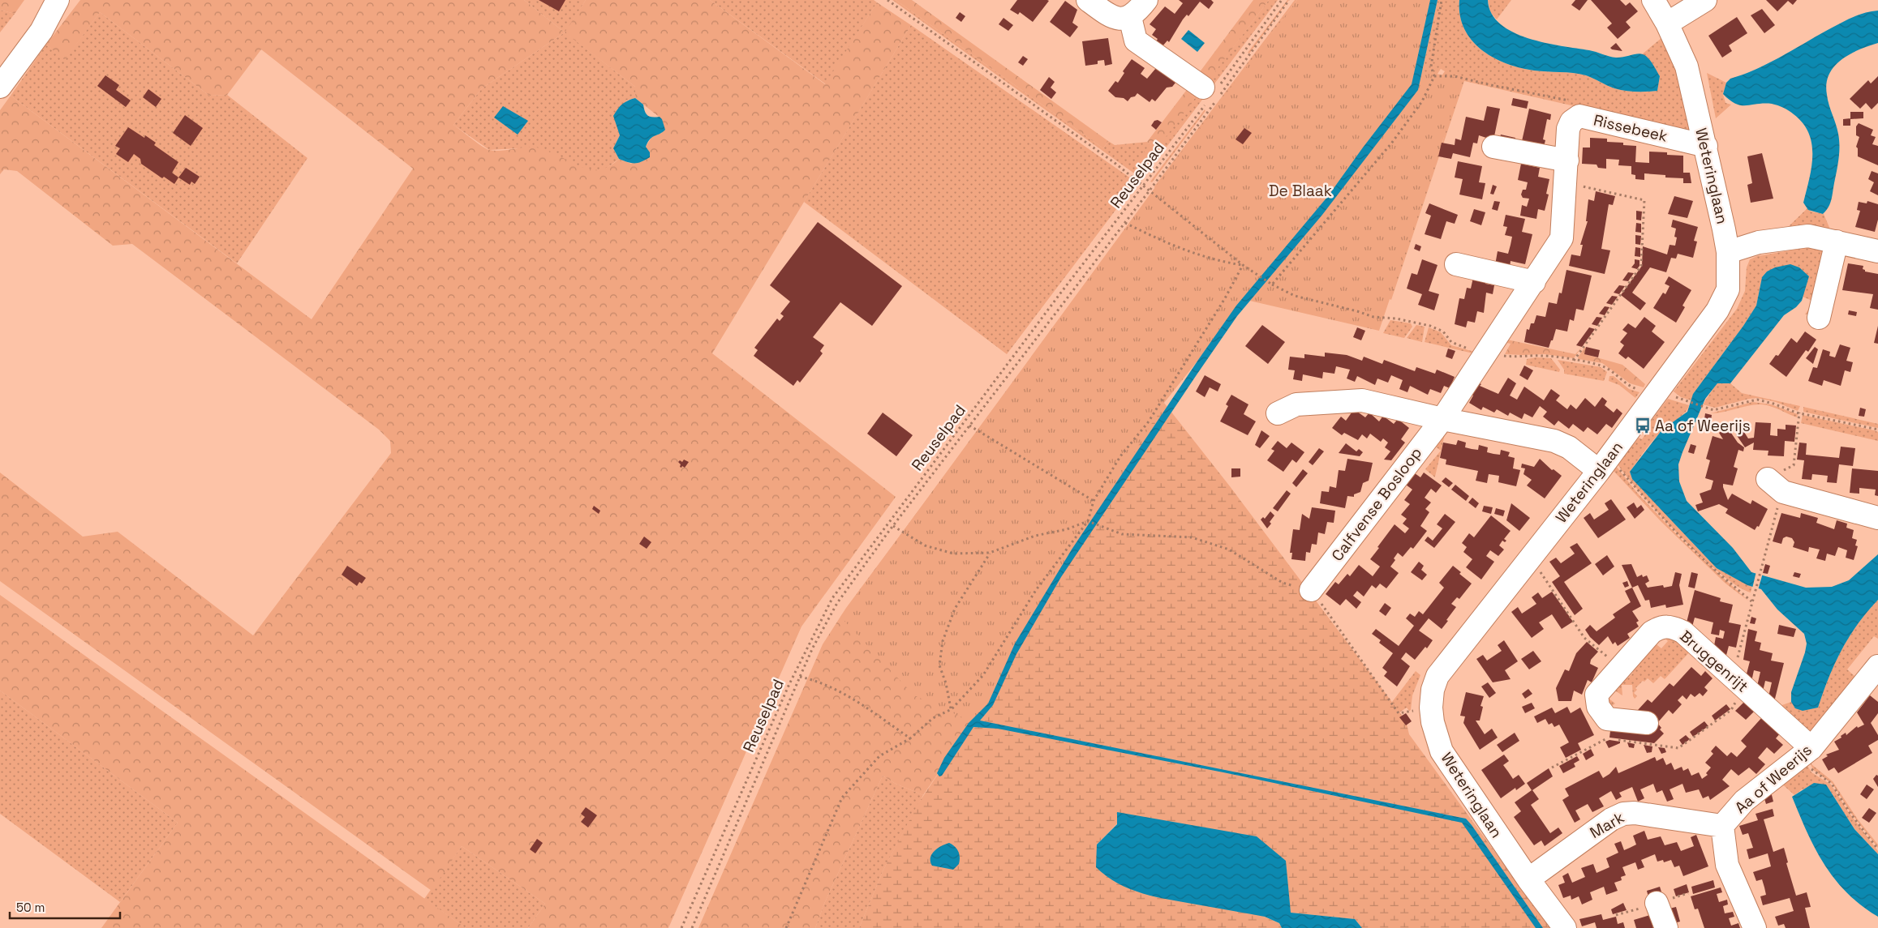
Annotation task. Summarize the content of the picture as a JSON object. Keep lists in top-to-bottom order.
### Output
{
  "streets": {
    "street": [
      "Rissebeek",
      "Weteringlaan",
      "Calfvense Bosloop",
      "Bruggenrijt",
      "Aa of Weerijs",
      "Mark"
    ],
    "path": ["Reuselpad"]
  },
  "crossings": [
    ["Rissebeek", "Weteringlaan"],
    ["Rissebeek", "Calfvense Bosloop"],
    ["Weteringlaan", "Mark"],
    ["Bruggenrijt", "Aa of Weerijs"],
    ["Aa of Weerijs", "Mark"]
  ],
  "parks": ["De Blaak"],
  "places": {
    "bus stop": ["Aa of Weerijs"]
  },
  "scale_bar": "50 m"
}
